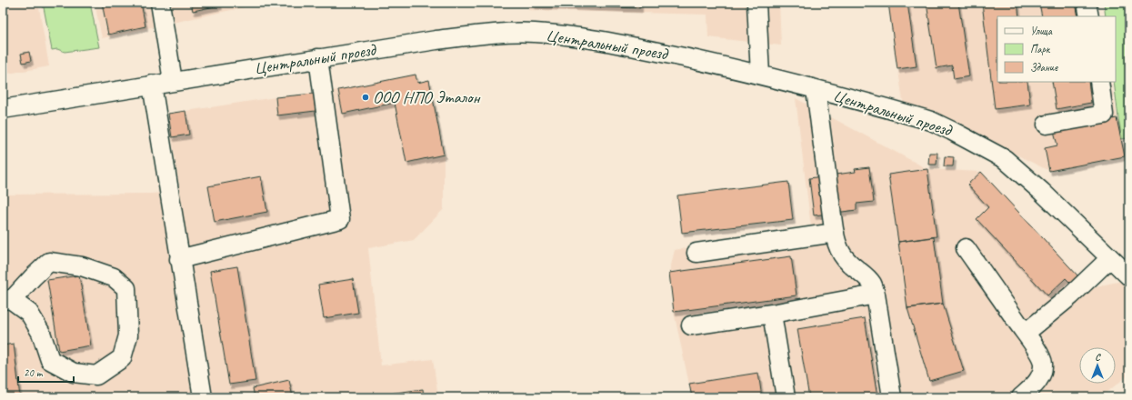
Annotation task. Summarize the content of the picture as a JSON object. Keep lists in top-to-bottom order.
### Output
{
  "streets": {
    "street": ["Центральный проезд"]
  },
  "places": ["ООО НПО Эталон"],
  "legend": ["Улица", "Парк", "Здание"],
  "scale_bar": "20 m",
  "north": "top"
}
